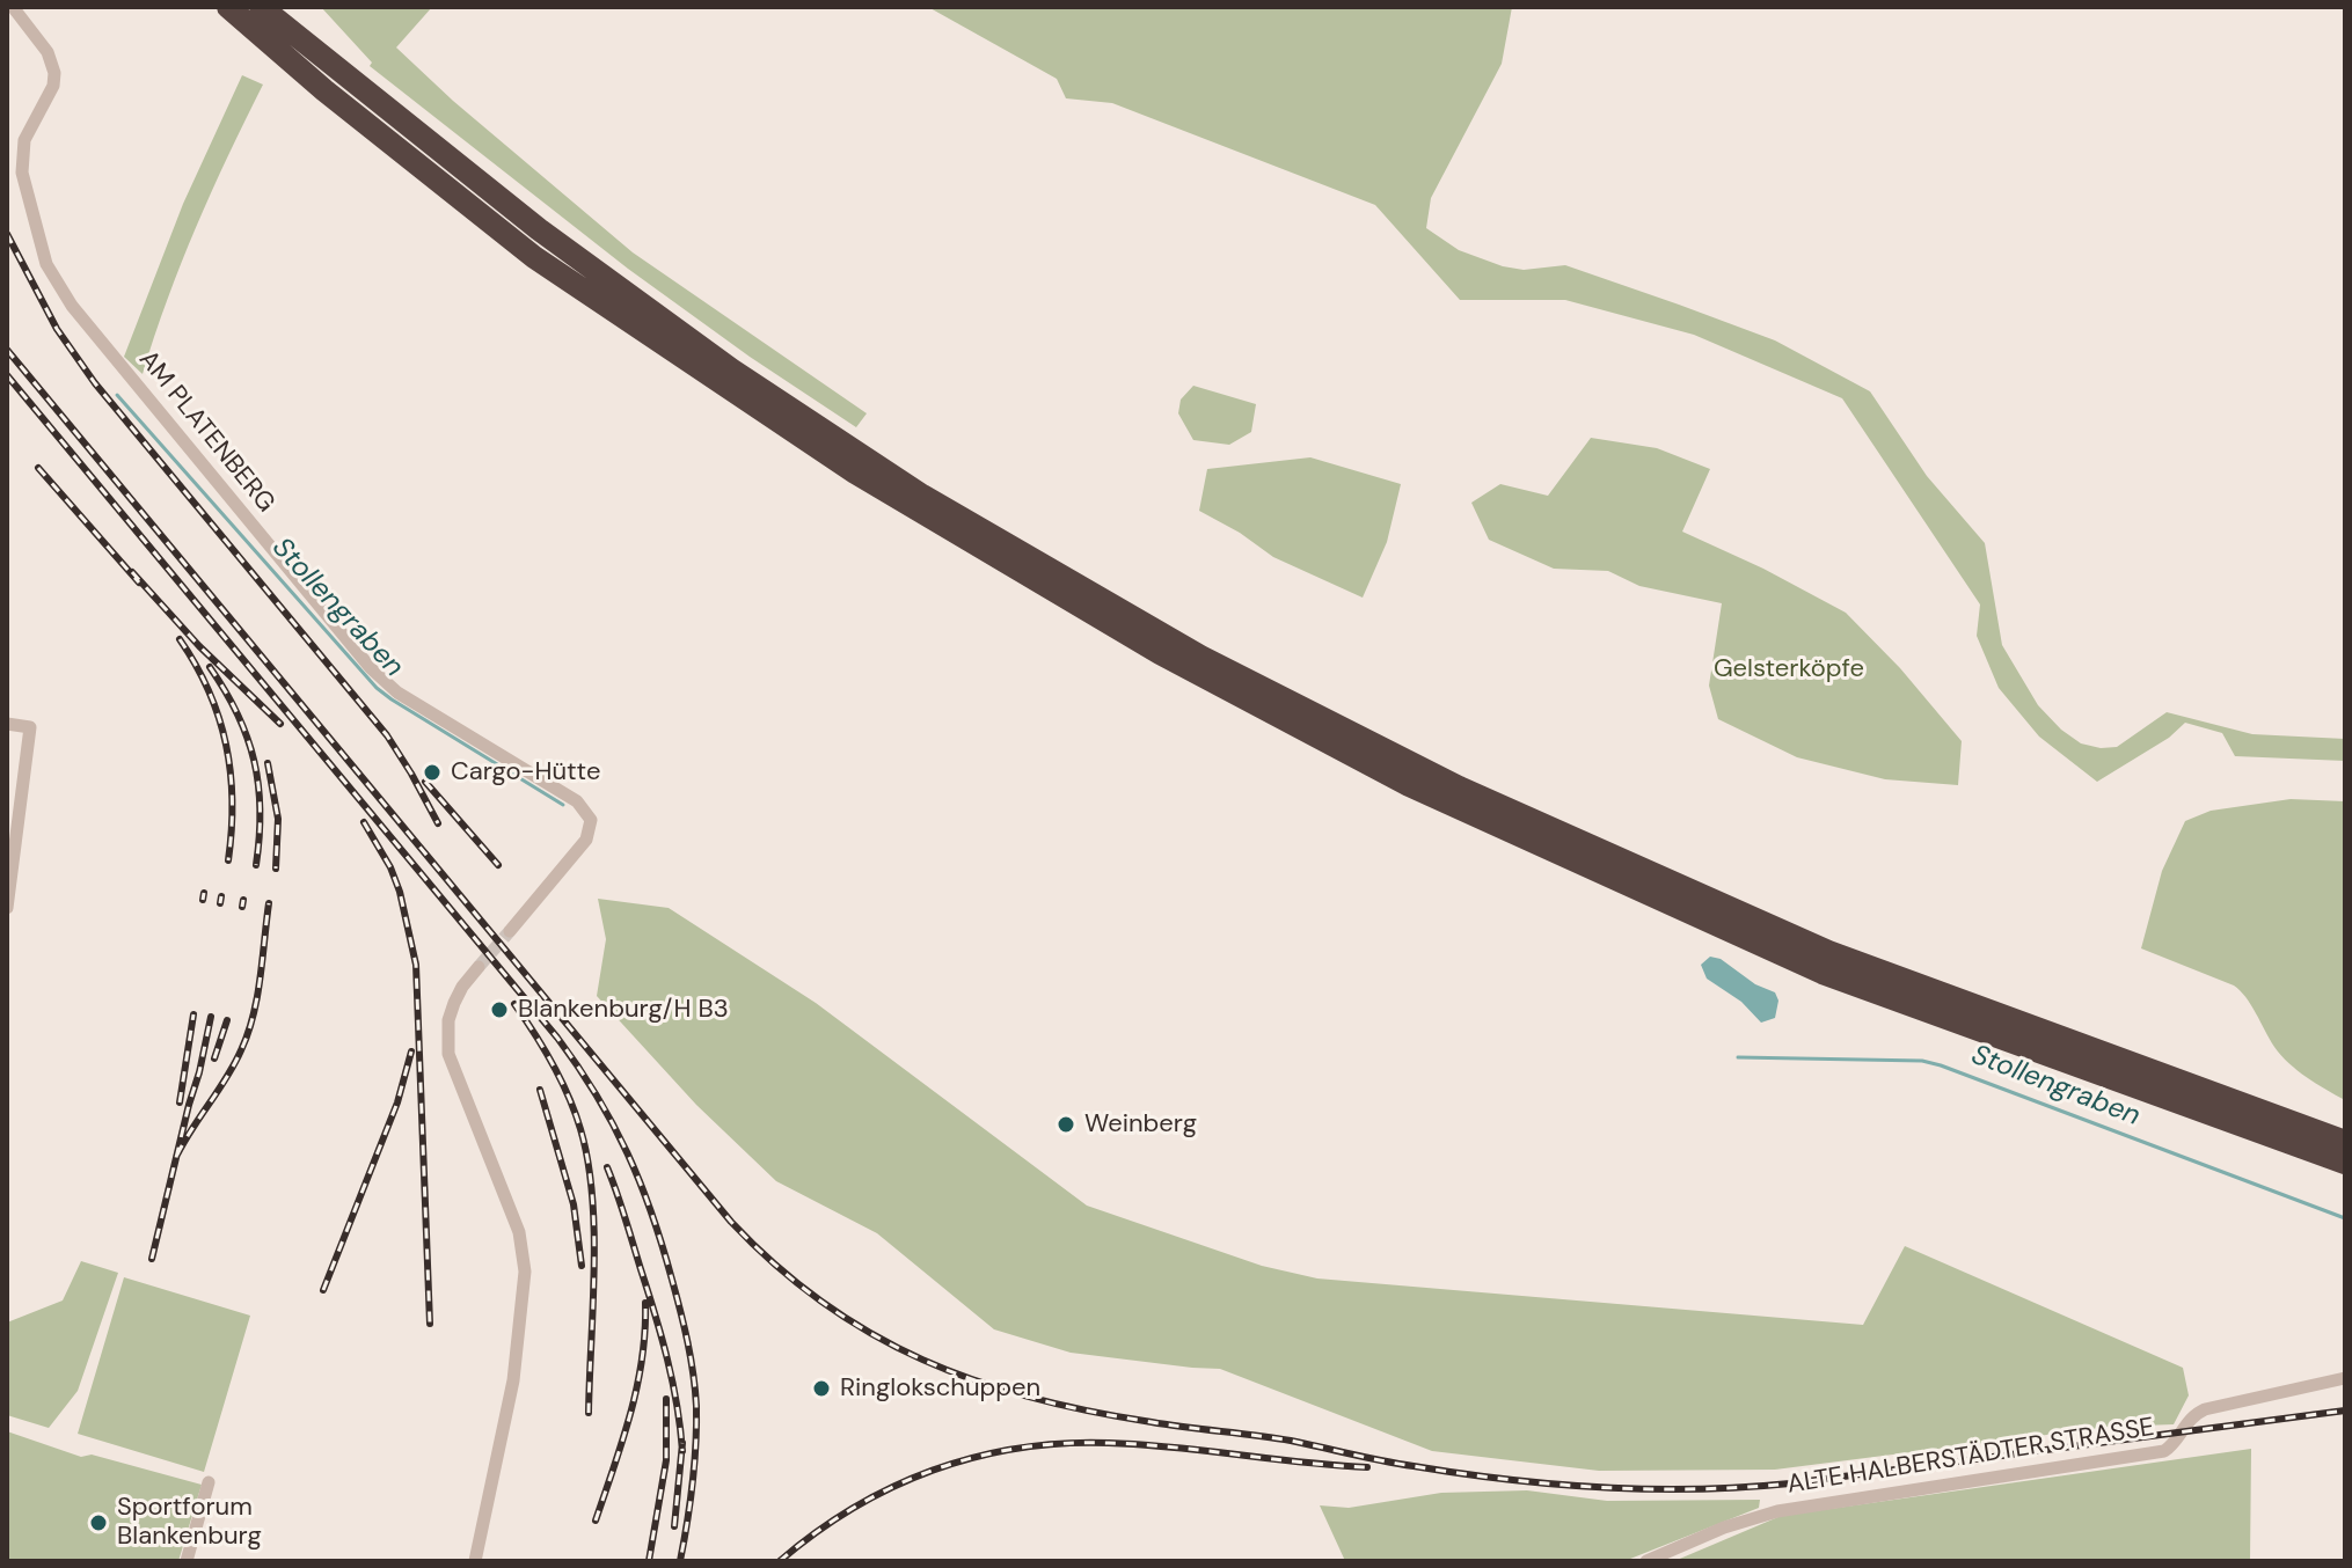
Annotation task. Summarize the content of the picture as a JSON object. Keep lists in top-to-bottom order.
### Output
{
  "streets": {
    "street": ["AM PLATENBERG", "ALTE HALBERSTÄDTER STRASSE"]
  },
  "water": ["Stollengraben"],
  "parks": ["Gelsterköpfe"],
  "places": [
    "Cargo-Hütte",
    "Blankenburg/H B3",
    "Weinberg",
    "Ringlokschuppen",
    "Sportforum Blankenburg"
  ]
}
